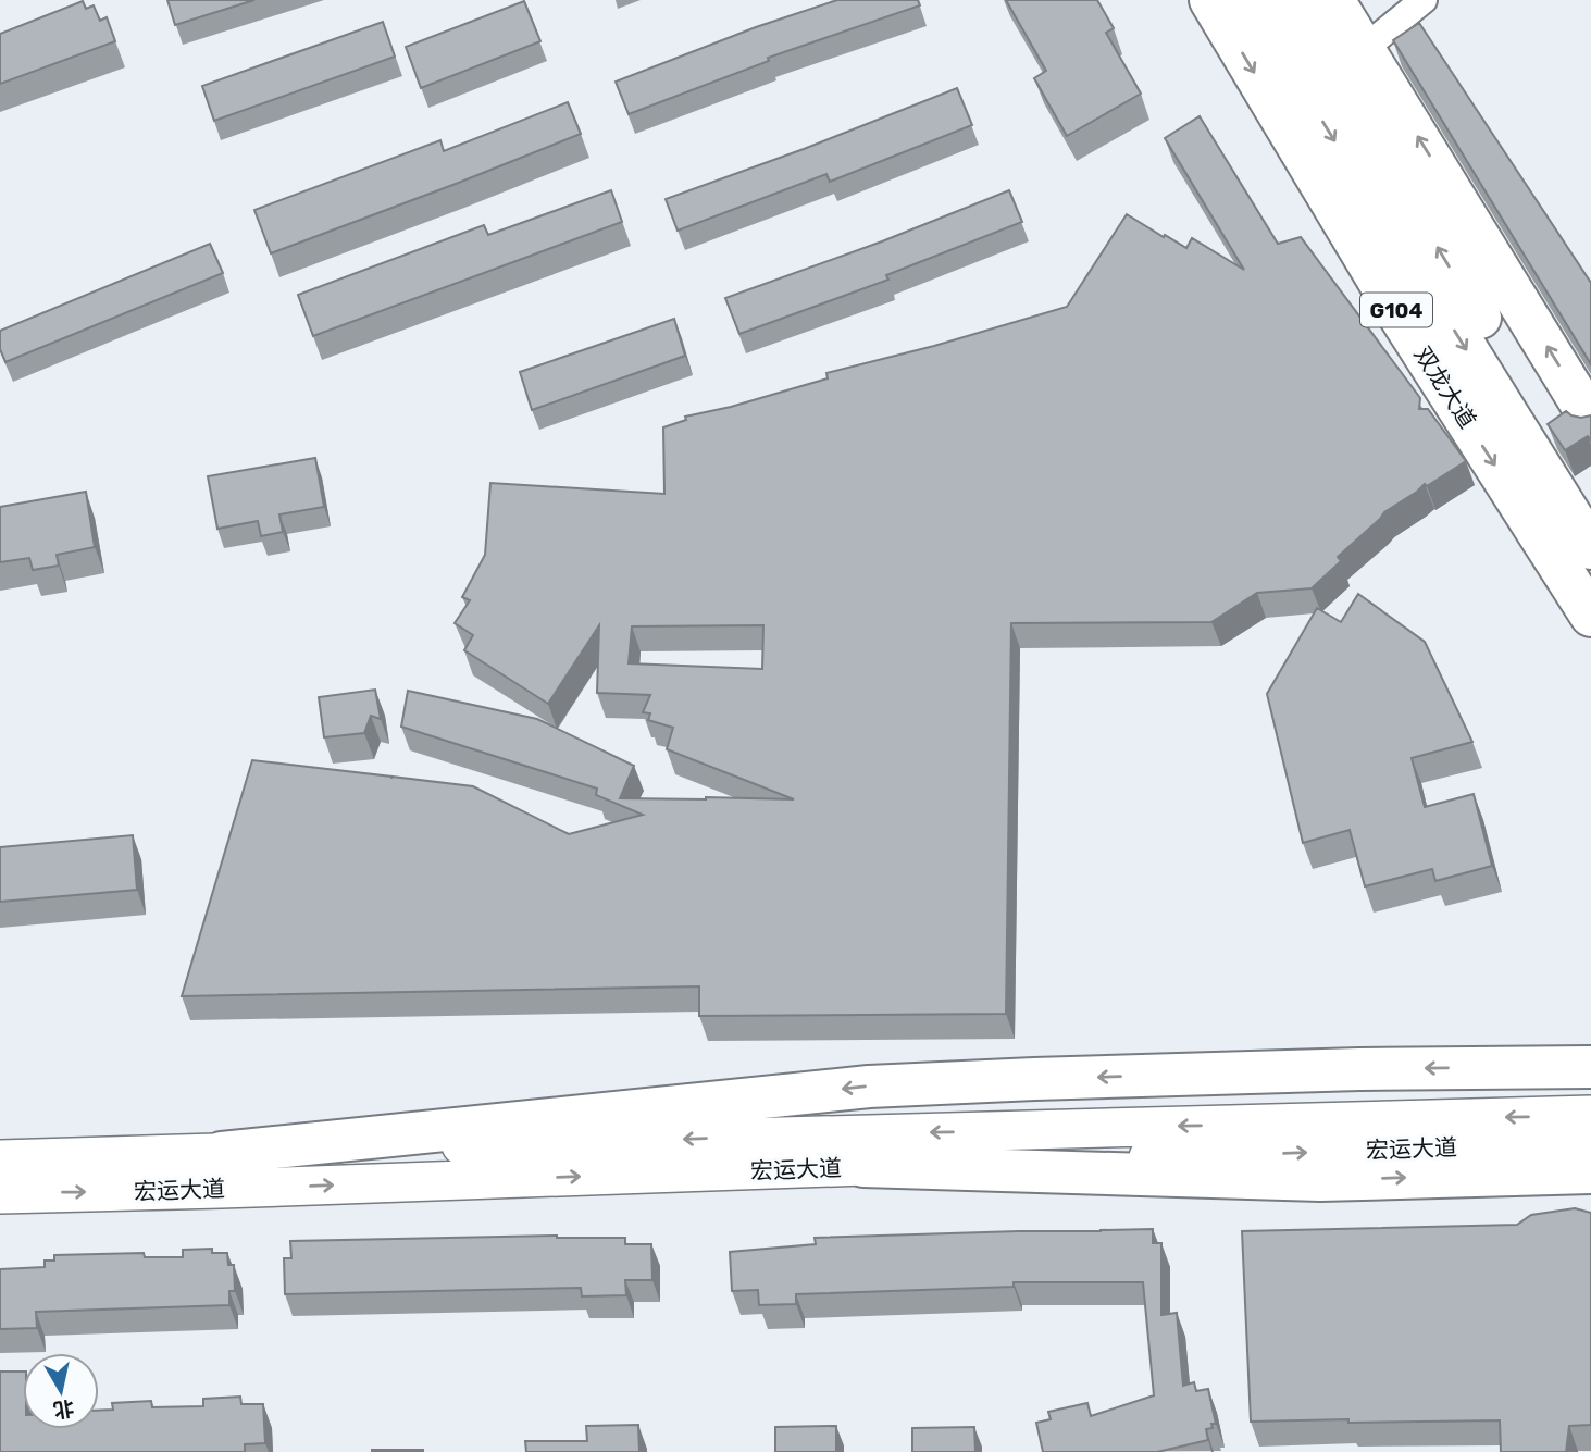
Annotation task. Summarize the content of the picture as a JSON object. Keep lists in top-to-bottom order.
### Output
{
  "streets": {
    "highway": ["G104", "双龙大道"],
    "main road": ["宏运大道"]
  },
  "north": "bottom"
}
